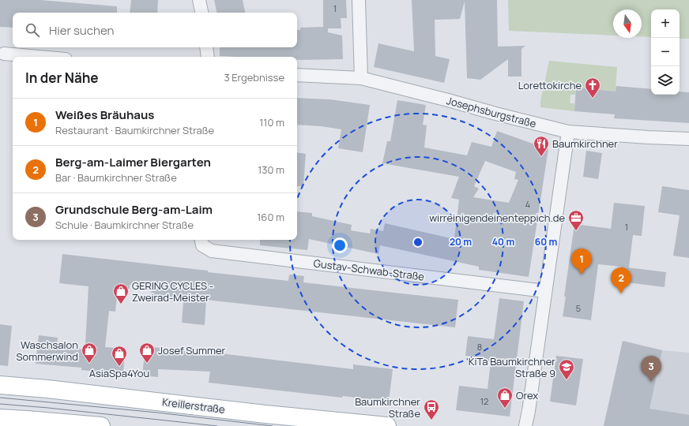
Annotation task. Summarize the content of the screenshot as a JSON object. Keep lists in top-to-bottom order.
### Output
{
  "streets": {
    "main road": ["Kreillerstraße"],
    "street": ["Josephsburgstraße", "Gustav-Schwab-Straße"]
  },
  "places": {
    "church": ["Lorettokirche"],
    "restaurant": ["Baumkirchner"],
    "office": ["wirreinigendeinenteppich.de"],
    "shop": [
      "GERING CYCLES - Zweirad-Meister",
      "Waschsalon Sommerwind",
      "Josef Summer",
      "AsiaSpa4You",
      "Orex"
    ],
    "school or university": ["KiTa Baumkirchner Straße 9"],
    "bus stop": ["Baumkirchner Straße"]
  },
  "house_numbers": [
    "1",
    "4",
    "1",
    "5",
    "8",
    "12"
  ],
  "north": "bottom",
  "page": {
    "map_buttons": ["+", "−"],
    "search": "Hier suchen",
    "heading": ["In der Nähe", "3 Ergebnisse"],
    "list": [
      {
        "mark": "1",
        "name": "Weißes Bräuhaus",
        "note": "Restaurant · Baumkirchner Straße",
        "value": "110 m"
      },
      {
        "mark": "2",
        "name": "Berg-am-Laimer Biergarten",
        "note": "Bar · Baumkirchner Straße",
        "value": "130 m"
      },
      {
        "mark": "3",
        "name": "Grundschule Berg-am-Laim",
        "note": "Schule · Baumkirchner Straße",
        "value": "160 m"
      }
    ],
    "pins": ["1", "2", "3"]
  },
  "rings": ["20 m", "40 m", "60 m"]
}
